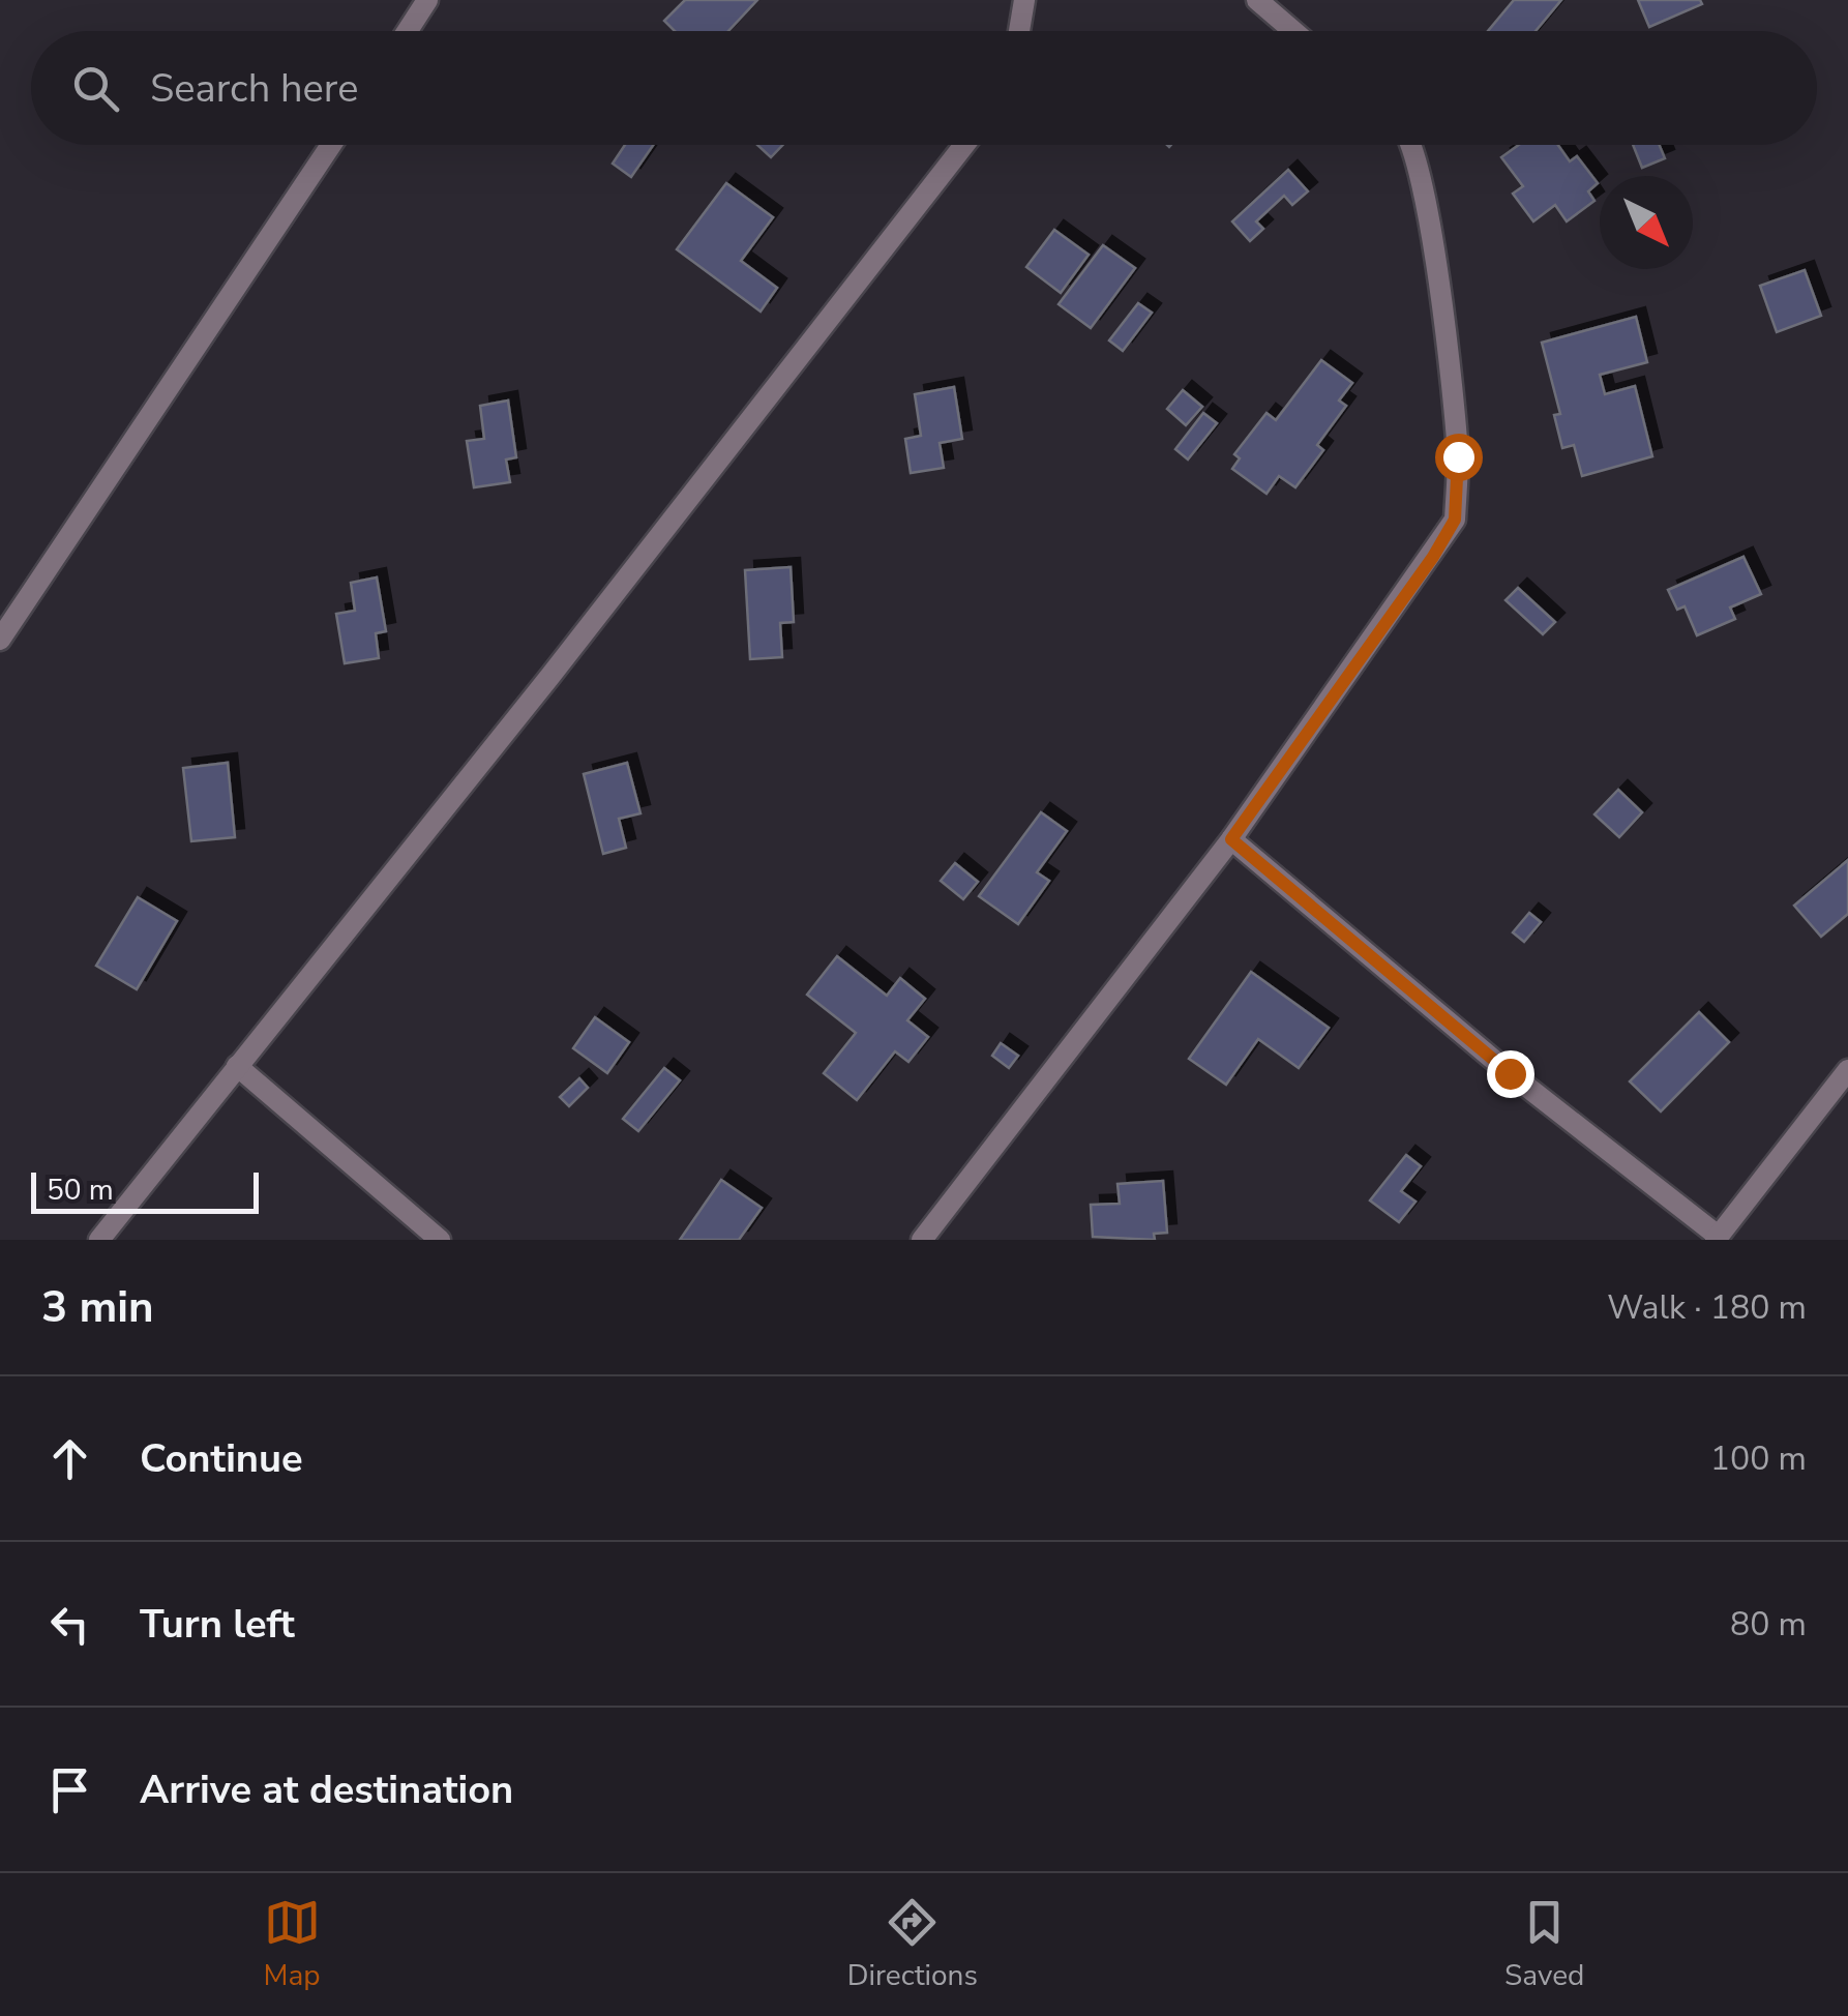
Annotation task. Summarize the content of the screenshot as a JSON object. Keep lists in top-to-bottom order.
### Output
{
  "scale_bar": "50 m",
  "north": "bottom right",
  "page": {
    "search": "Search here",
    "scale": "50 m",
    "heading": ["3 min", "Walk · 180 m"],
    "list": [
      ["Continue", "100 m"],
      ["Turn left", "80 m"],
      "Arrive at destination"
    ],
    "nav": ["Map", "Directions", "Saved"]
  }
}
